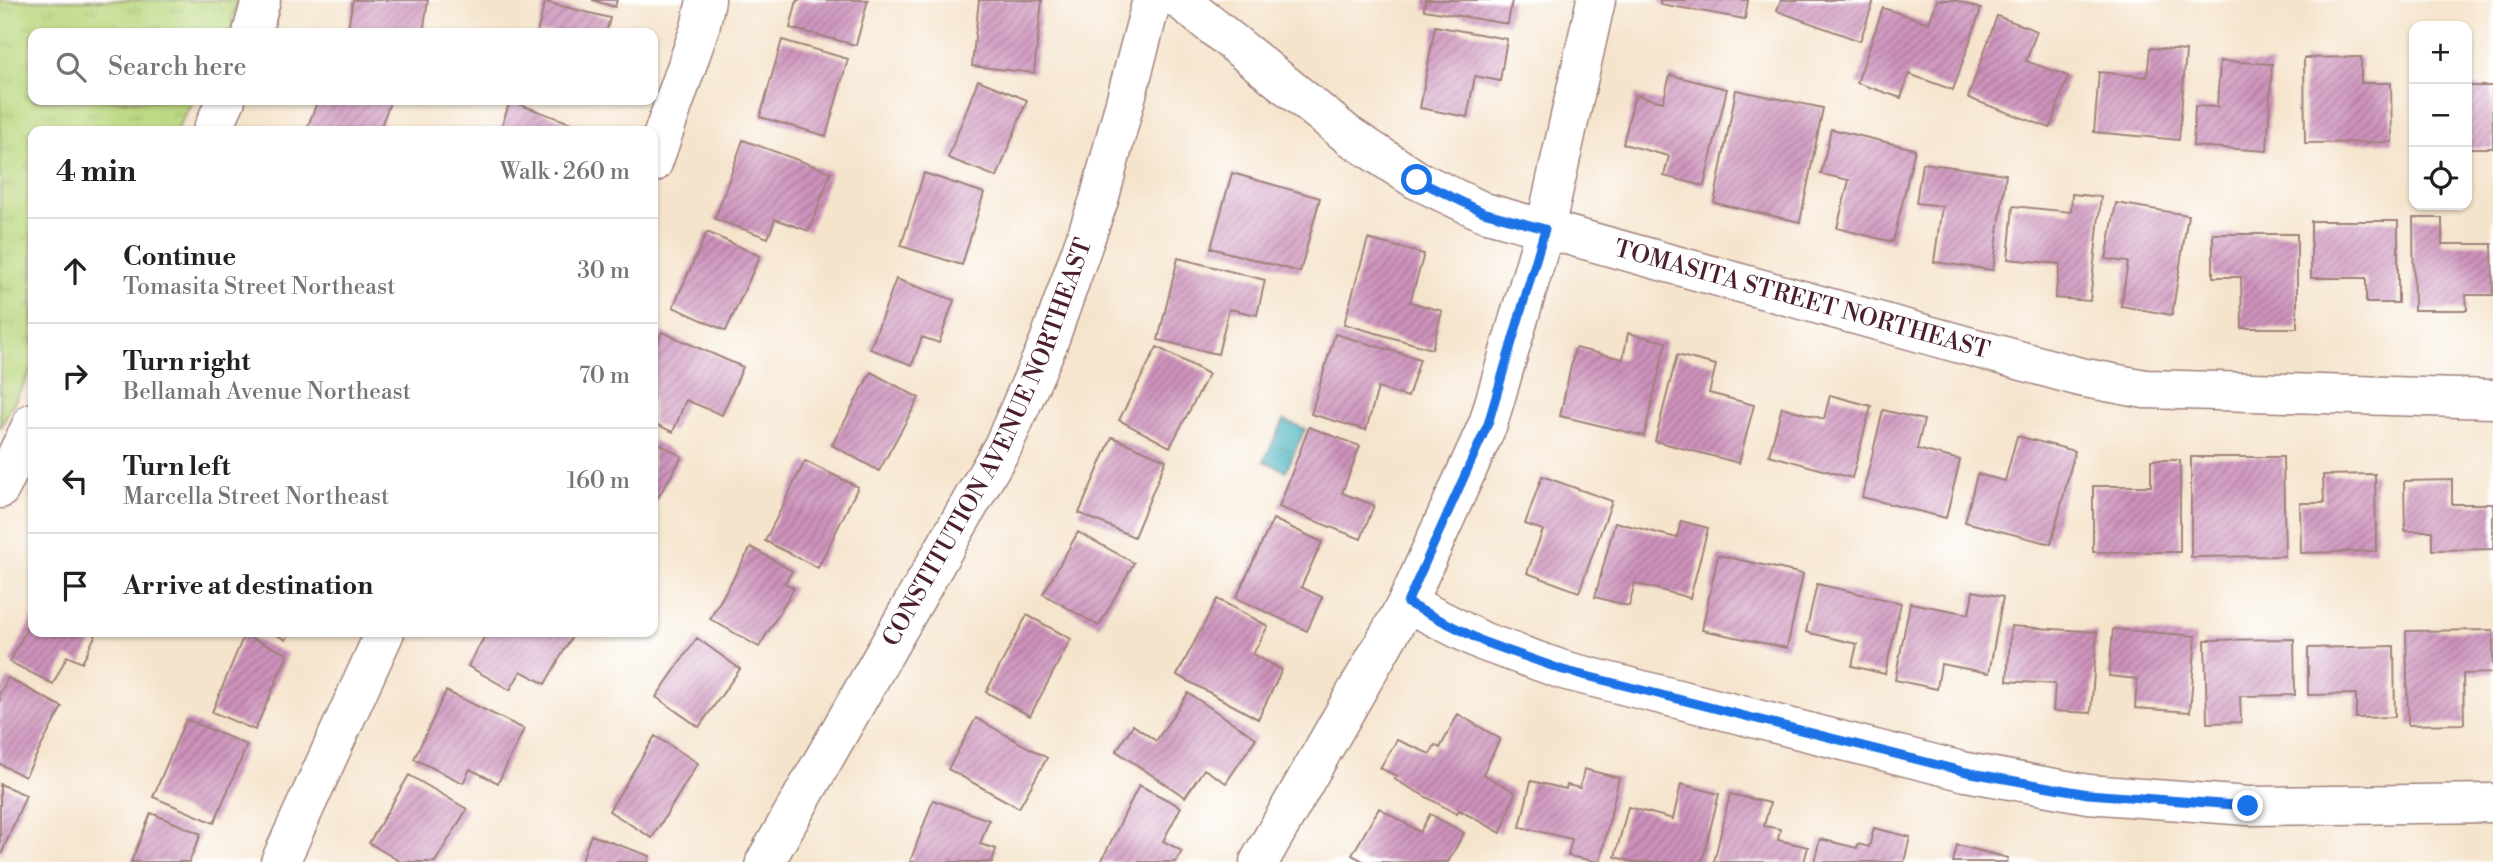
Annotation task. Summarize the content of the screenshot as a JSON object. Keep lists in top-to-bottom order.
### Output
{
  "streets": {
    "street": ["TOMASITA STREET NORTHEAST", "CONSTITUTION AVENUE NORTHEAST"]
  },
  "page": {
    "map_buttons": ["+", "−"],
    "search": "Search here",
    "heading": ["4 min", "Walk · 260 m"],
    "list": [
      ["Continue", "Tomasita Street Northeast", "30 m"],
      ["Turn right", "Bellamah Avenue Northeast", "70 m"],
      ["Turn left", "Marcella Street Northeast", "160 m"],
      "Arrive at destination"
    ]
  }
}
